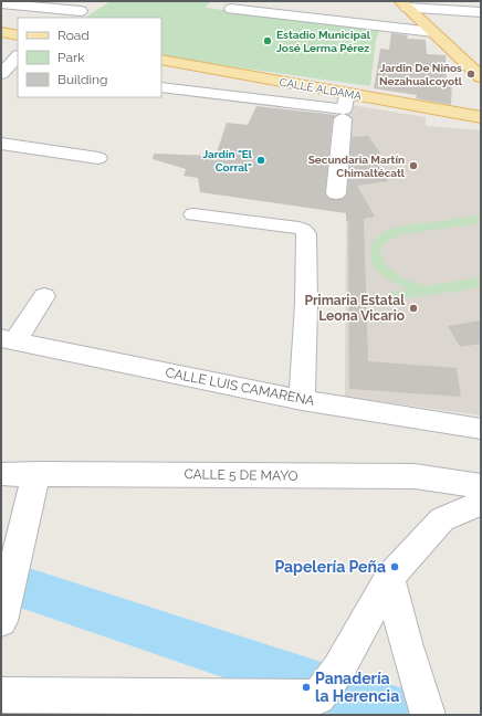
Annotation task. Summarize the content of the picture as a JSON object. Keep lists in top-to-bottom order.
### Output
{
  "streets": {
    "main road": ["CALLE ALDAMA"],
    "street": ["CALLE LUIS CAMARENA", "CALLE 5 DE MAYO"]
  },
  "places": [
    "Estadio Municipal José Lerma Pérez",
    "Jardin De Niños Nezahualcoyotl",
    "Jardín \"El Corral\"",
    "Secundaria Martín Chimaltécatl",
    "Primaria Estatal Leona Vicario",
    "Papelería Peña",
    "Panadería la Herencia"
  ],
  "legend": ["Road", "Park", "Building"]
}
